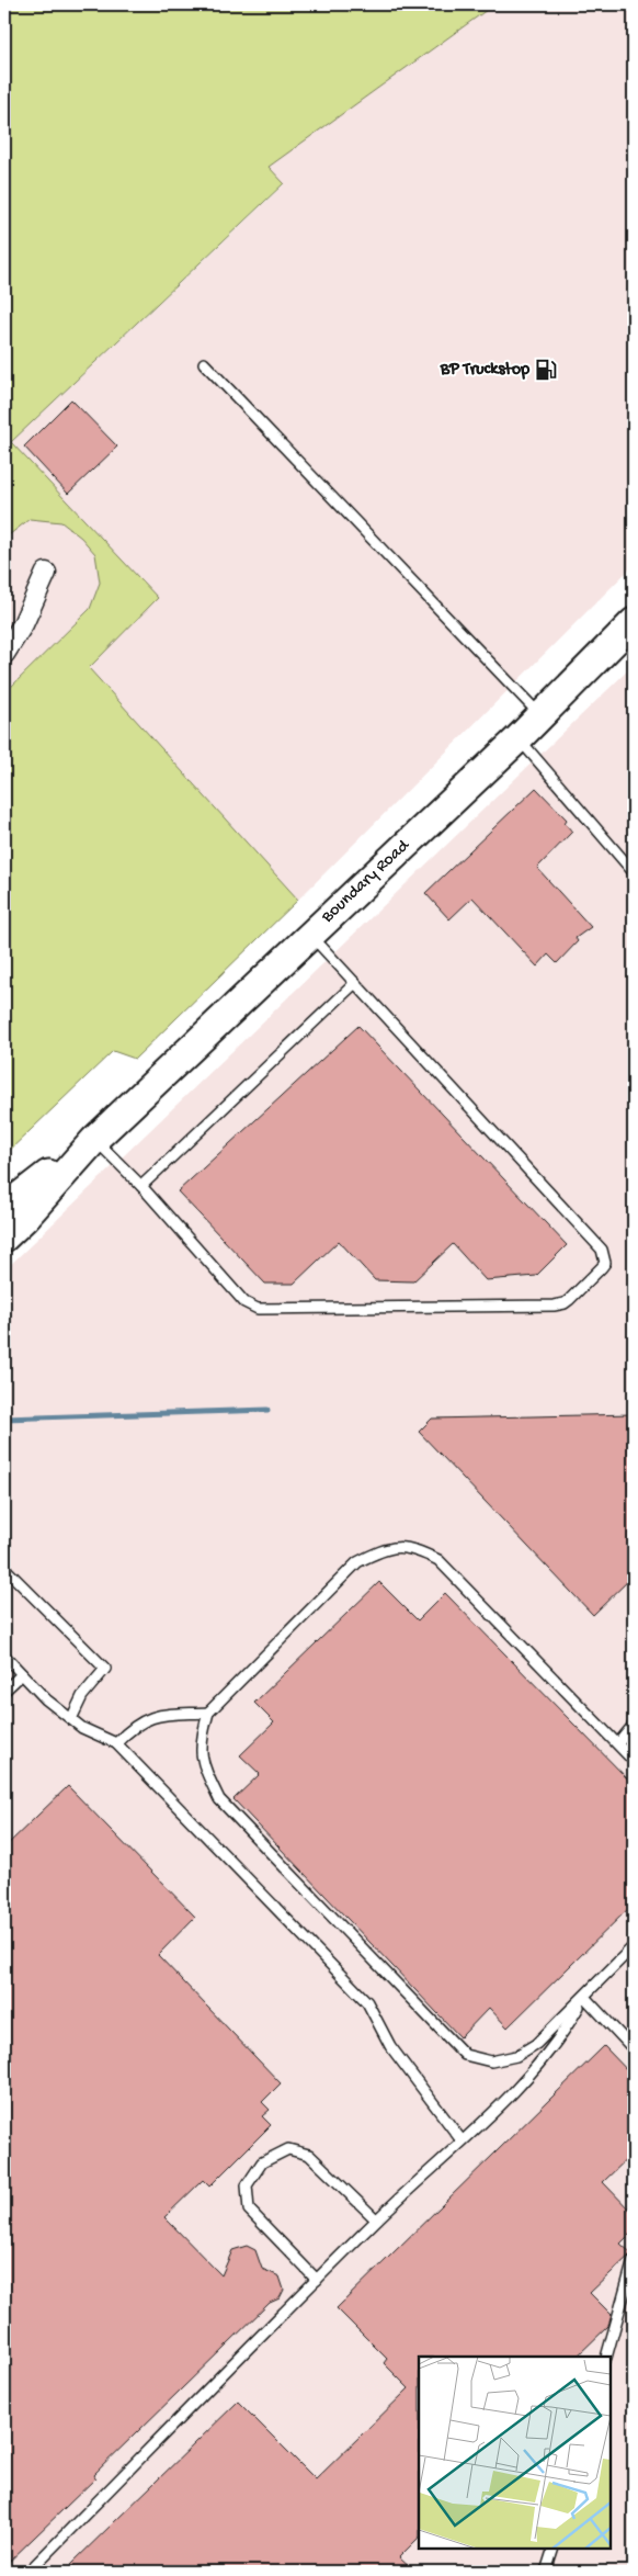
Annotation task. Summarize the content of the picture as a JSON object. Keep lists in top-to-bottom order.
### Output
{
  "streets": {
    "main road": ["Boundary Road"]
  },
  "places": {
    "fuel station": ["BP Truckstop"]
  }
}
